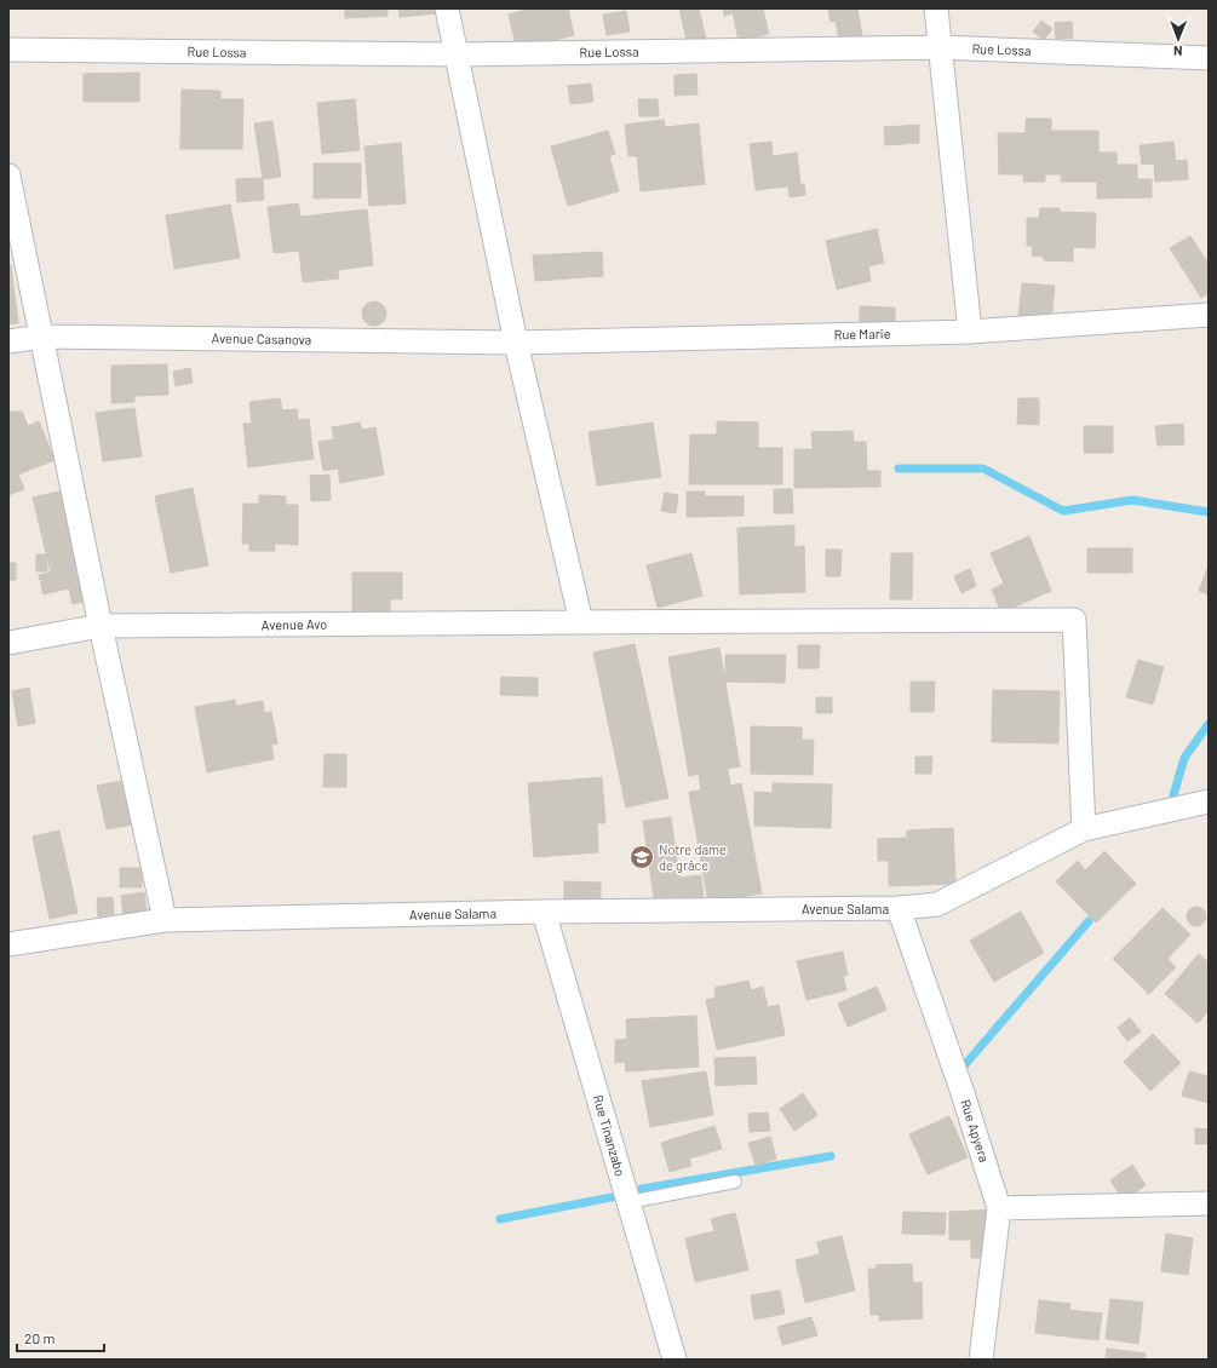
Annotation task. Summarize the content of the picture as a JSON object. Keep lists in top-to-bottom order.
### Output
{
  "streets": {
    "street": [
      "Rue Lossa",
      "Rue Marie",
      "Avenue Casanova",
      "Avenue Avo",
      "Avenue Salama",
      "Rue Apyera",
      "Rue Tinanzabo"
    ]
  },
  "crossings": [
    ["Rue Marie", "Avenue Casanova"],
    ["Avenue Avo", "Avenue Salama"],
    ["Avenue Salama", "Rue Apyera"],
    ["Avenue Salama", "Rue Tinanzabo"]
  ],
  "places": {
    "school or university": ["Notre dame de grâce"]
  },
  "scale_bar": "20 m",
  "north": "bottom"
}
